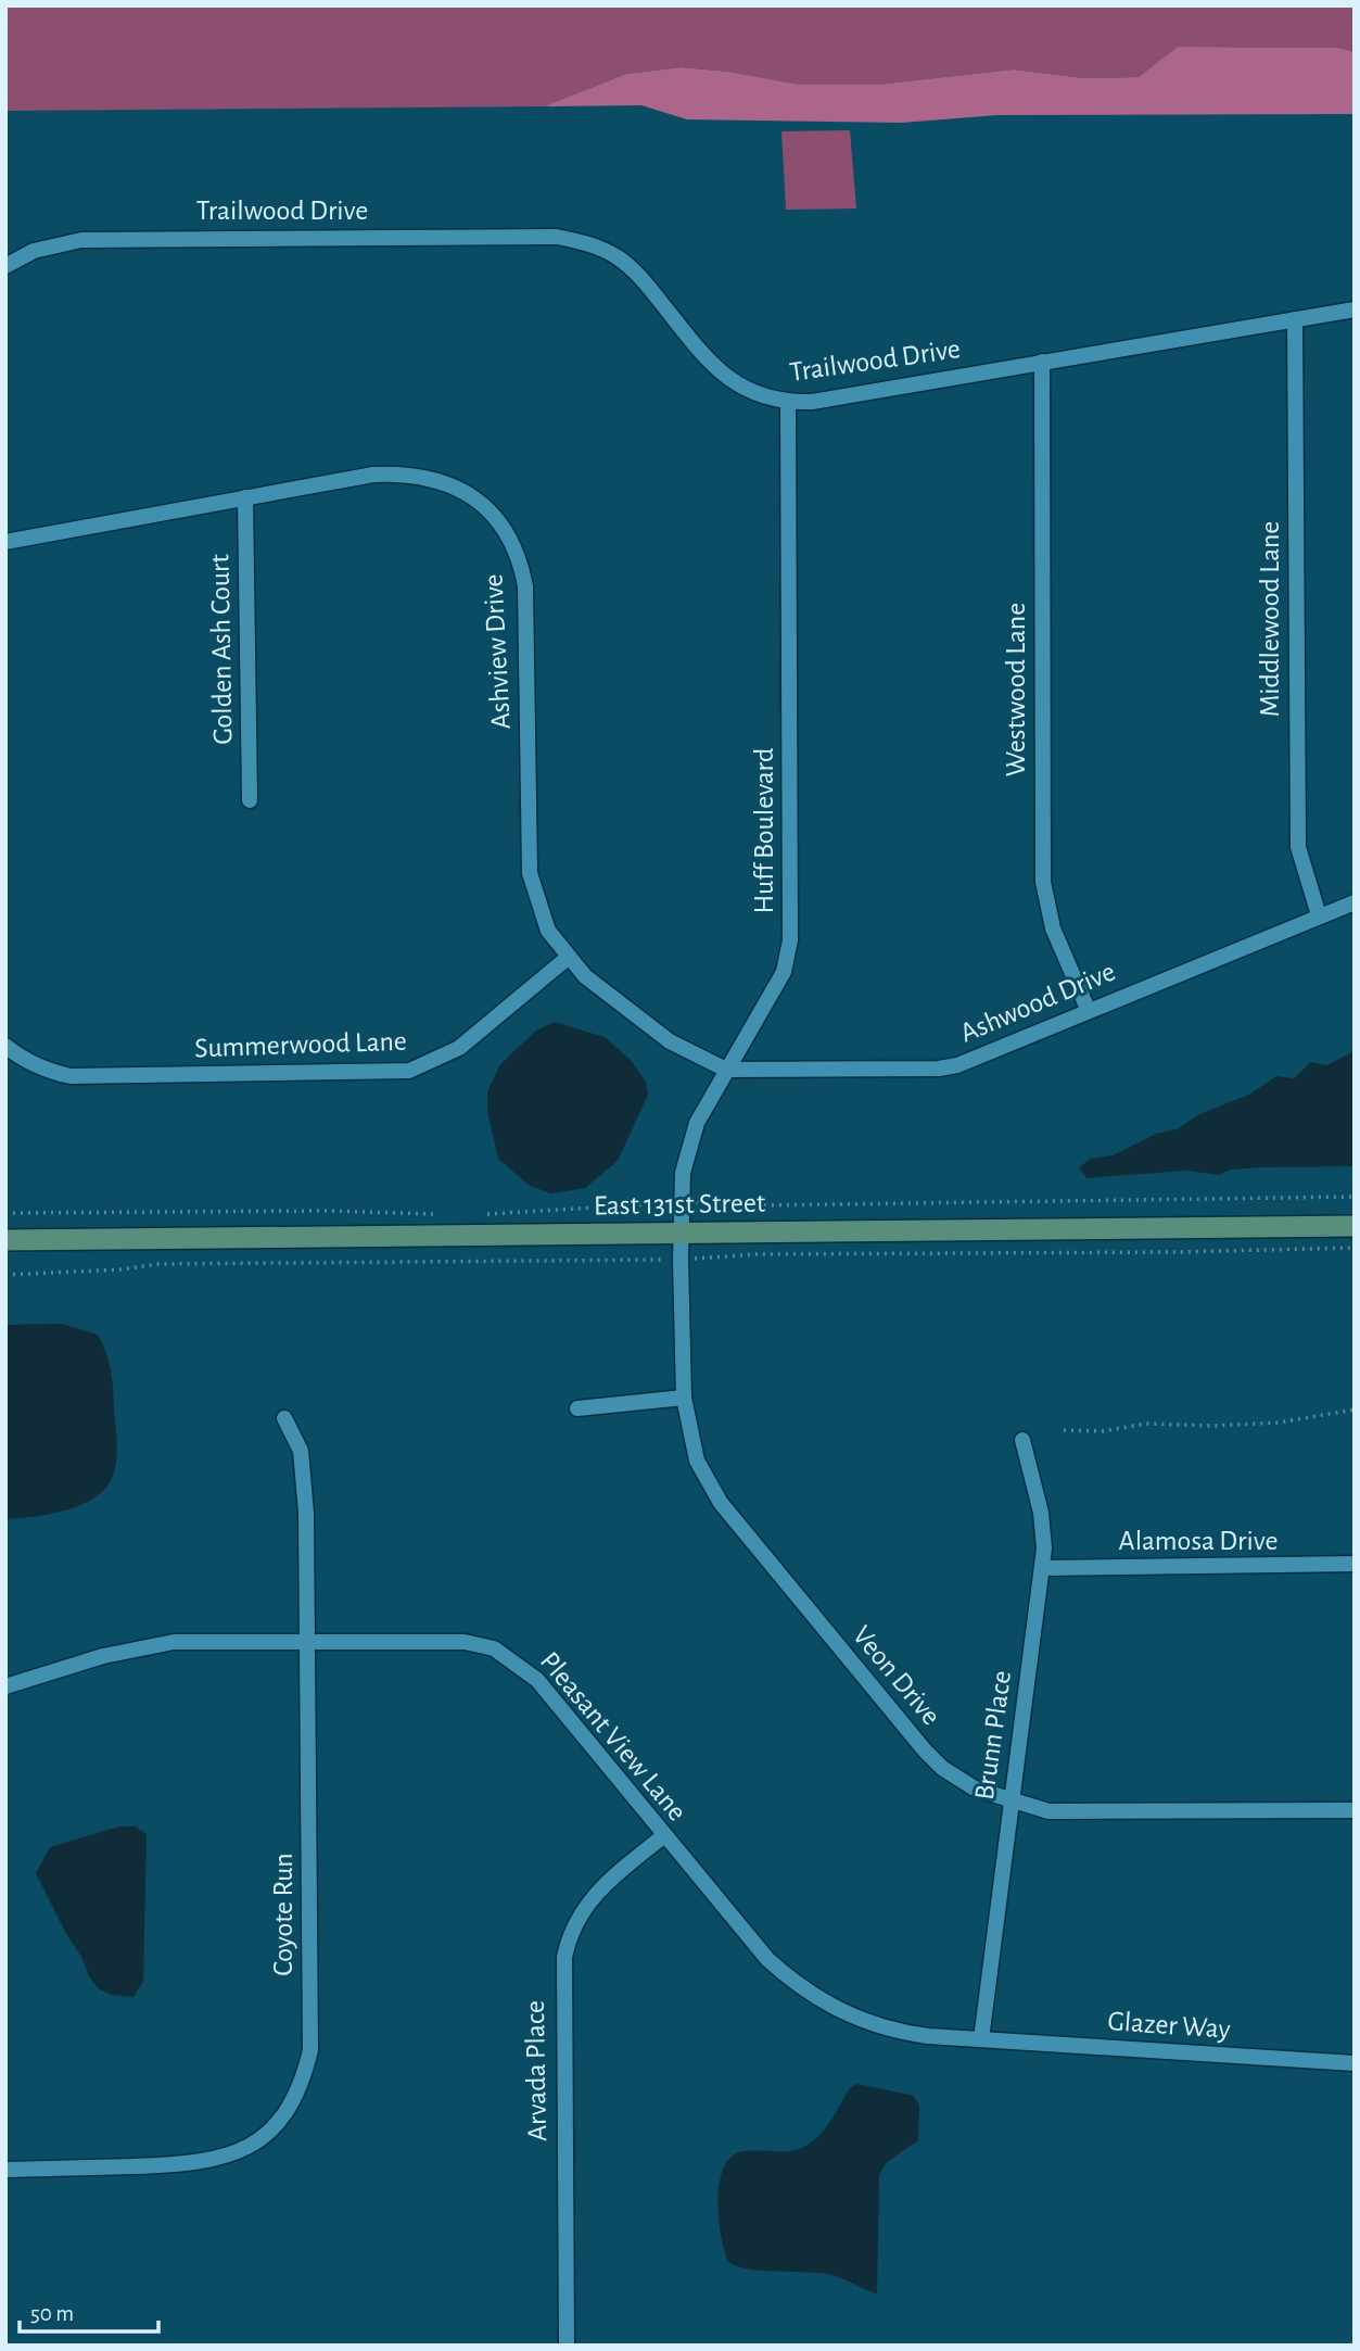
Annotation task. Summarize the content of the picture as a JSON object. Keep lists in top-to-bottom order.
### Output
{
  "streets": {
    "street": [
      "Trailwood Drive",
      "Middlewood Lane",
      "Golden Ash Court",
      "Ashview Drive",
      "Westwood Lane",
      "Huff Boulevard",
      "Ashwood Drive",
      "Summerwood Lane",
      "East 131st Street",
      "Alamosa Drive",
      "Veon Drive",
      "Brunn Place",
      "Pleasant View Lane",
      "Coyote Run",
      "Glazer Way",
      "Arvada Place"
    ]
  },
  "crossings": [
    ["Trailwood Drive", "Middlewood Lane"],
    ["Trailwood Drive", "Westwood Lane"],
    ["Trailwood Drive", "Huff Boulevard"],
    ["Middlewood Lane", "Ashwood Drive"],
    ["Golden Ash Court", "Ashview Drive"],
    ["Ashview Drive", "Huff Boulevard"],
    ["Ashview Drive", "Ashwood Drive"],
    ["Ashview Drive", "Summerwood Lane"],
    ["Westwood Lane", "Ashwood Drive"],
    ["Huff Boulevard", "Ashwood Drive"],
    ["Huff Boulevard", "East 131st Street"],
    ["Huff Boulevard", "Veon Drive"],
    ["East 131st Street", "Veon Drive"],
    ["Alamosa Drive", "Brunn Place"],
    ["Veon Drive", "Brunn Place"],
    ["Brunn Place", "Pleasant View Lane"],
    ["Brunn Place", "Glazer Way"],
    ["Pleasant View Lane", "Coyote Run"],
    ["Pleasant View Lane", "Glazer Way"],
    ["Pleasant View Lane", "Arvada Place"]
  ],
  "scale_bar": "50 m"
}
